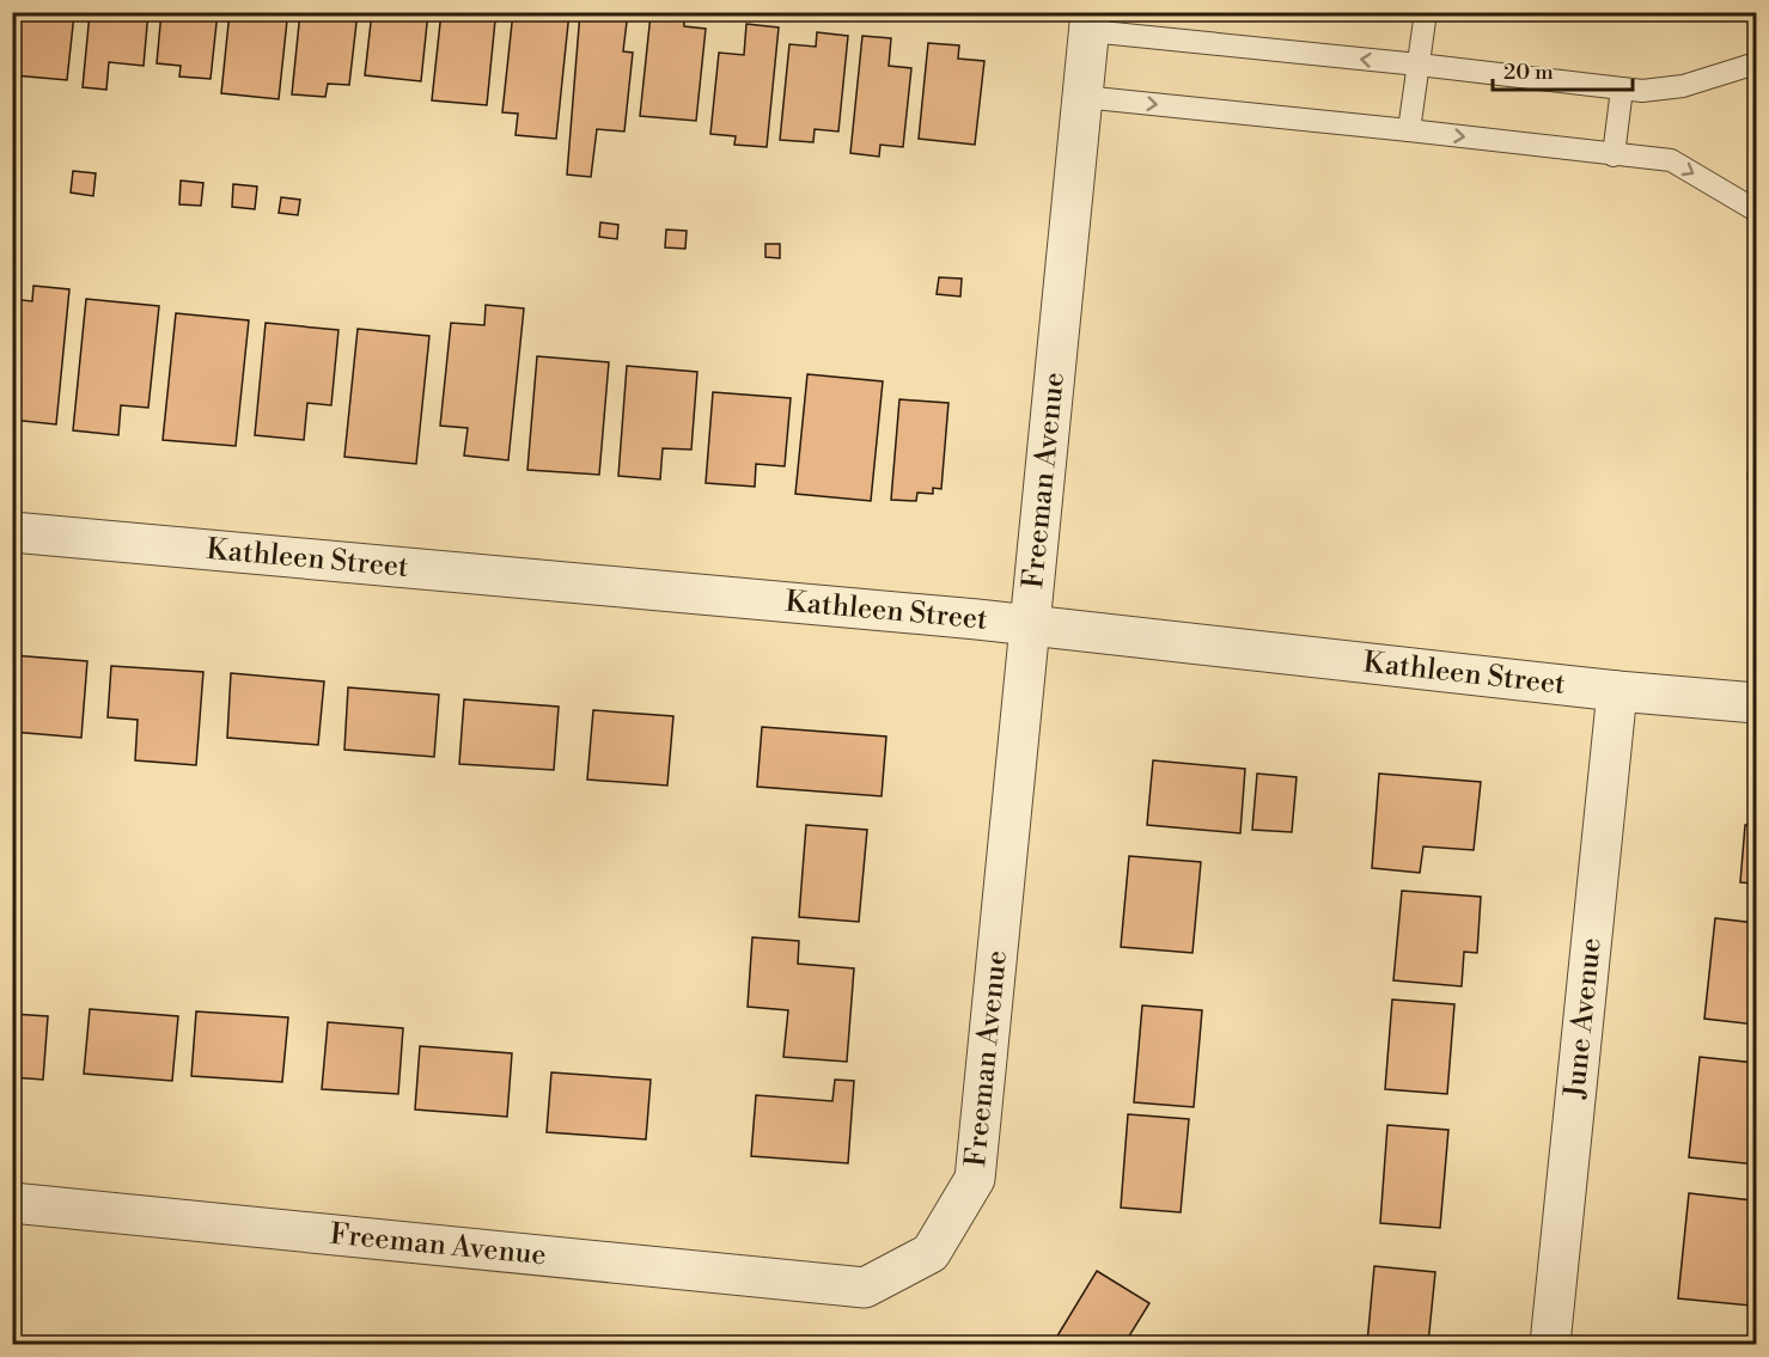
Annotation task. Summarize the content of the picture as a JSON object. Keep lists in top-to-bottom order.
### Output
{
  "streets": {
    "street": ["Freeman Avenue", "Kathleen Street", "June Avenue"]
  },
  "crossings": [
    ["Freeman Avenue", "Kathleen Street"],
    ["Kathleen Street", "June Avenue"]
  ],
  "scale_bar": "20 m"
}
